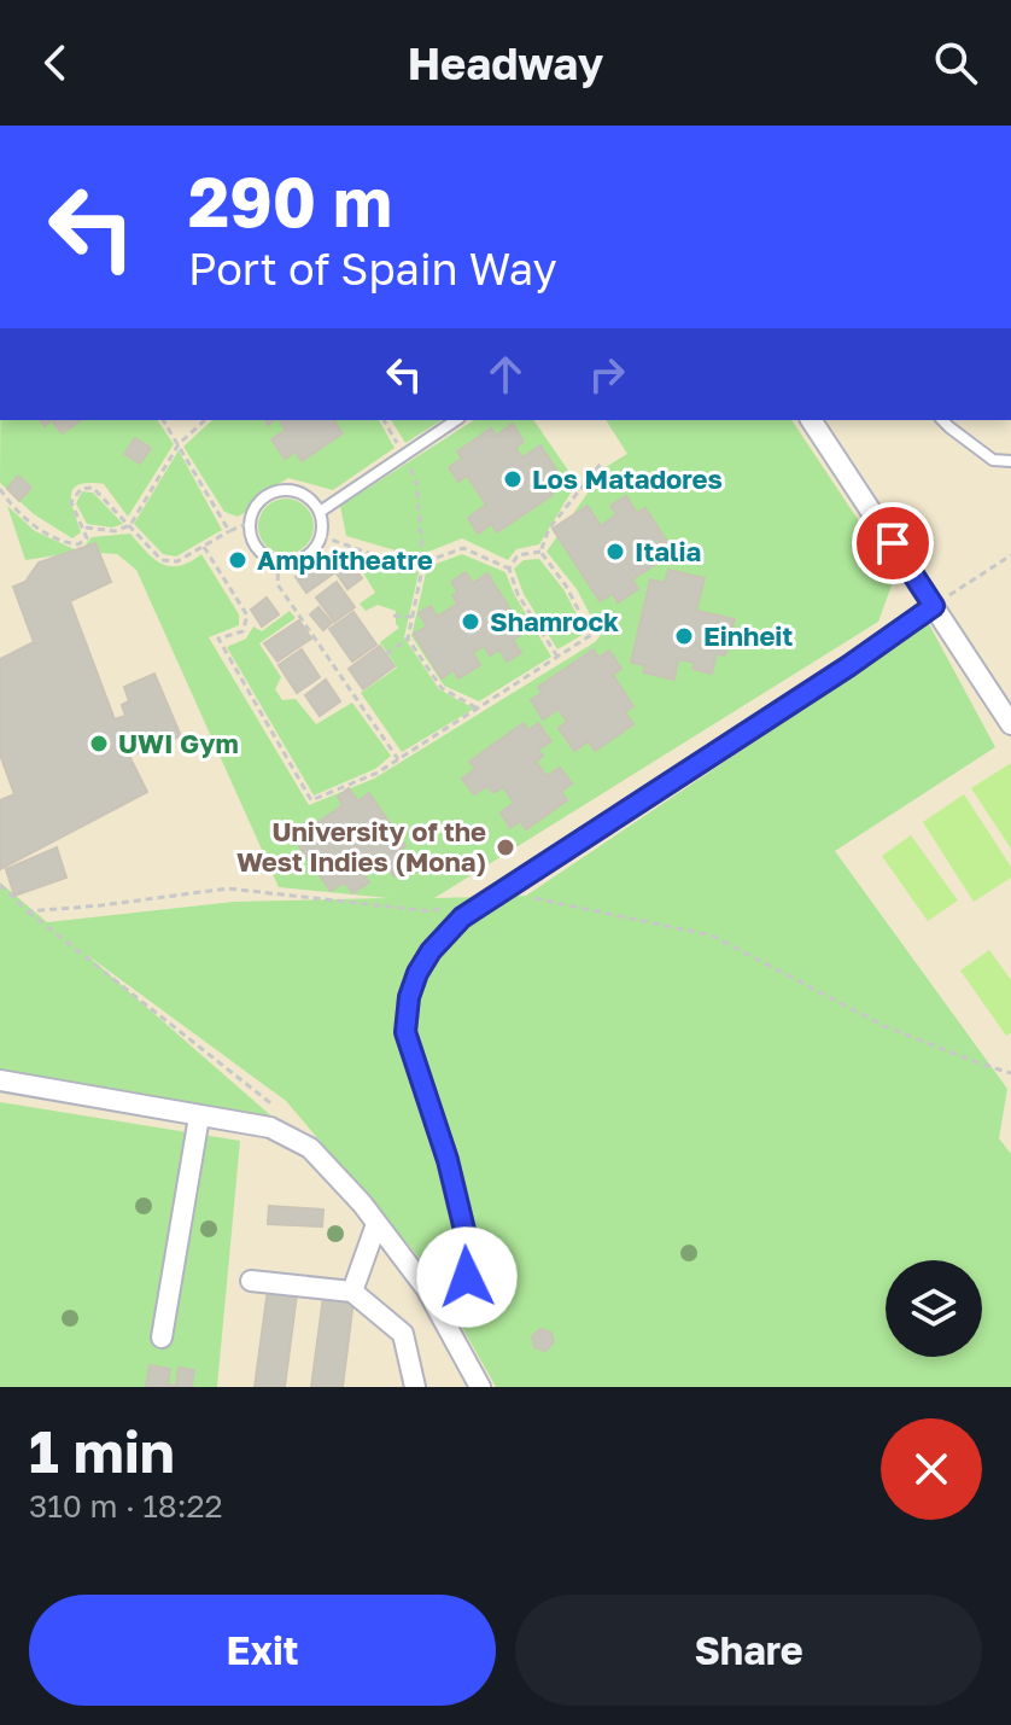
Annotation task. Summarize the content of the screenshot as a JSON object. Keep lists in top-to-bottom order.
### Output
{
  "places": [
    "Los Matadores",
    "Italia",
    "Amphitheatre",
    "Shamrock",
    "Einheit",
    "UWI Gym",
    "University of the West Indies (Mona)"
  ],
  "page": {
    "header": "Headway",
    "turn": ["290 m", "Port of Spain Way"],
    "heading": ["1 min", "310 m · 18:22"],
    "buttons": ["Exit", "Share"]
  }
}
